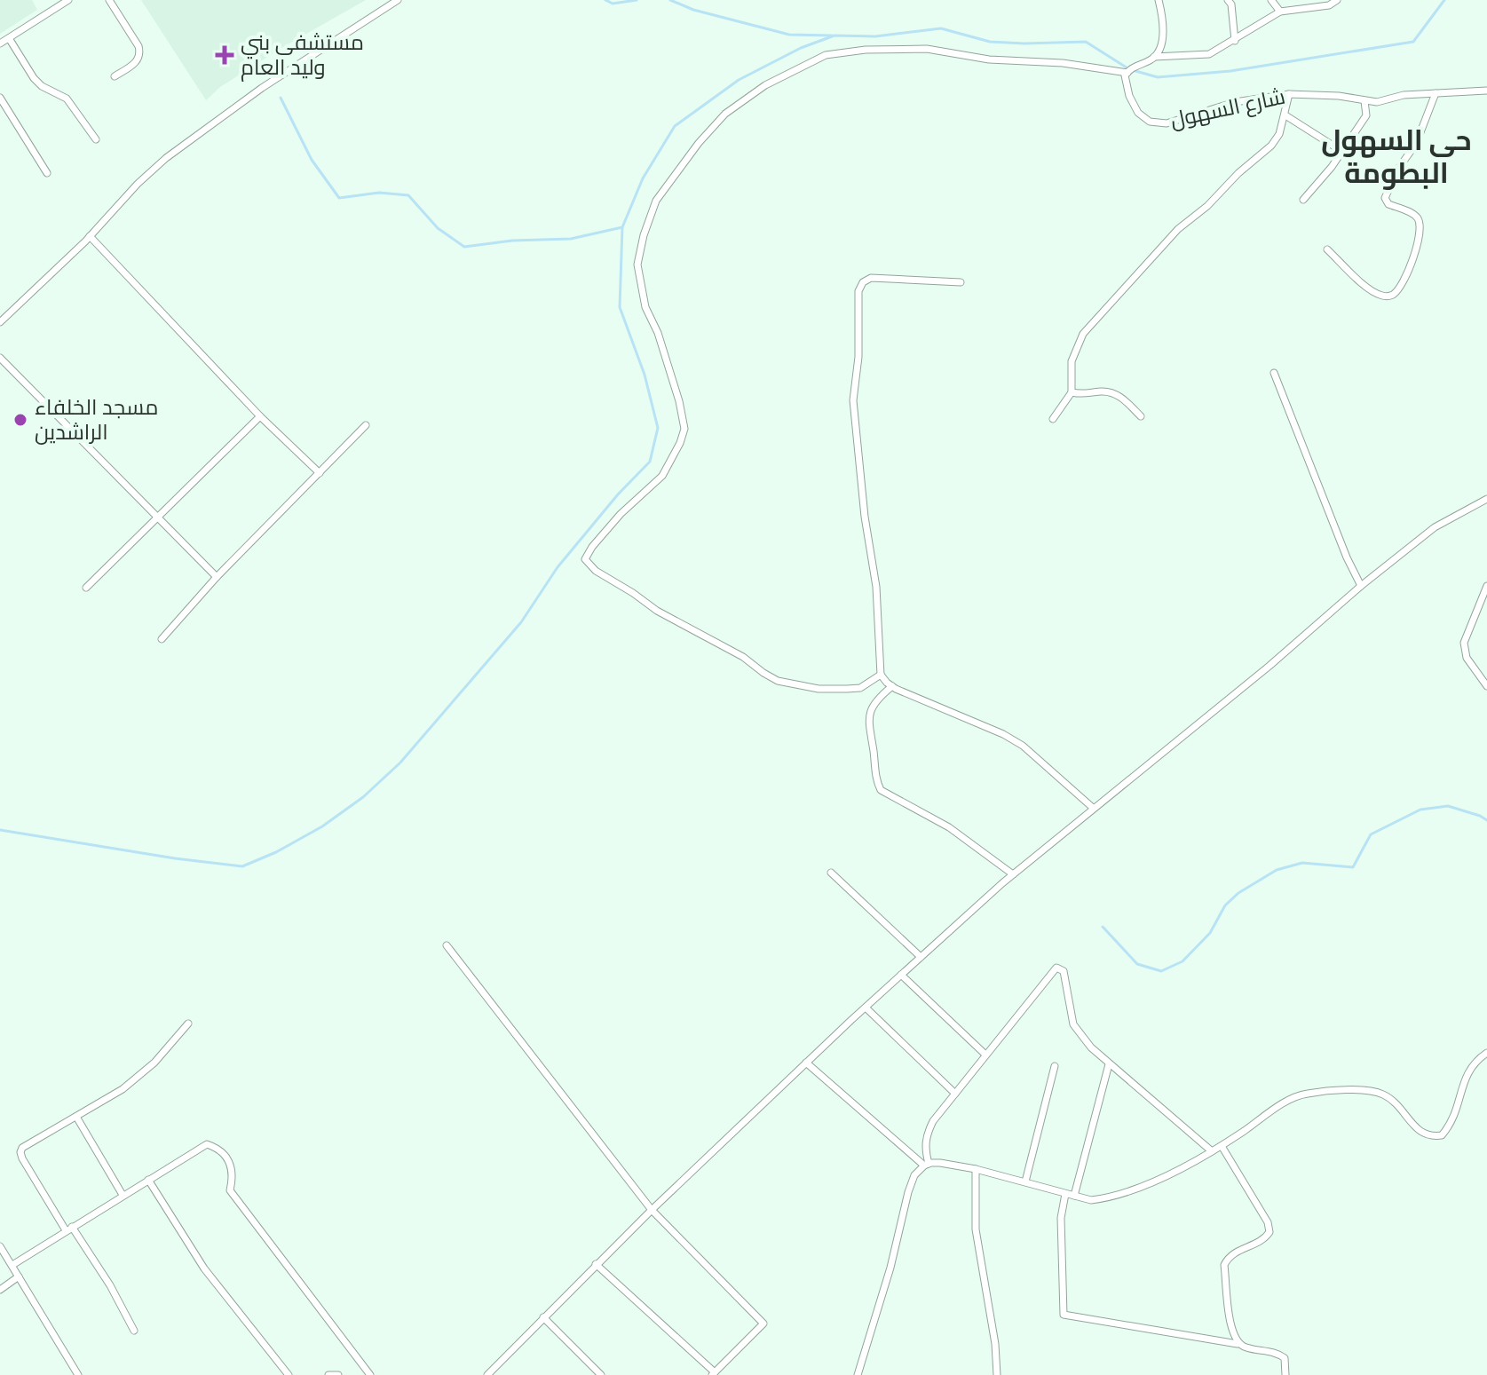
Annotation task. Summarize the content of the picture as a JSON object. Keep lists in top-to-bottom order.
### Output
{
  "streets": {
    "street": ["شارع السهول"]
  },
  "districts": ["حي السهول البطومة"],
  "places": {
    "health": ["مستشفى بني وليد العام"],
    "other": ["مسجد الخلفاء الراشدين"]
  }
}
